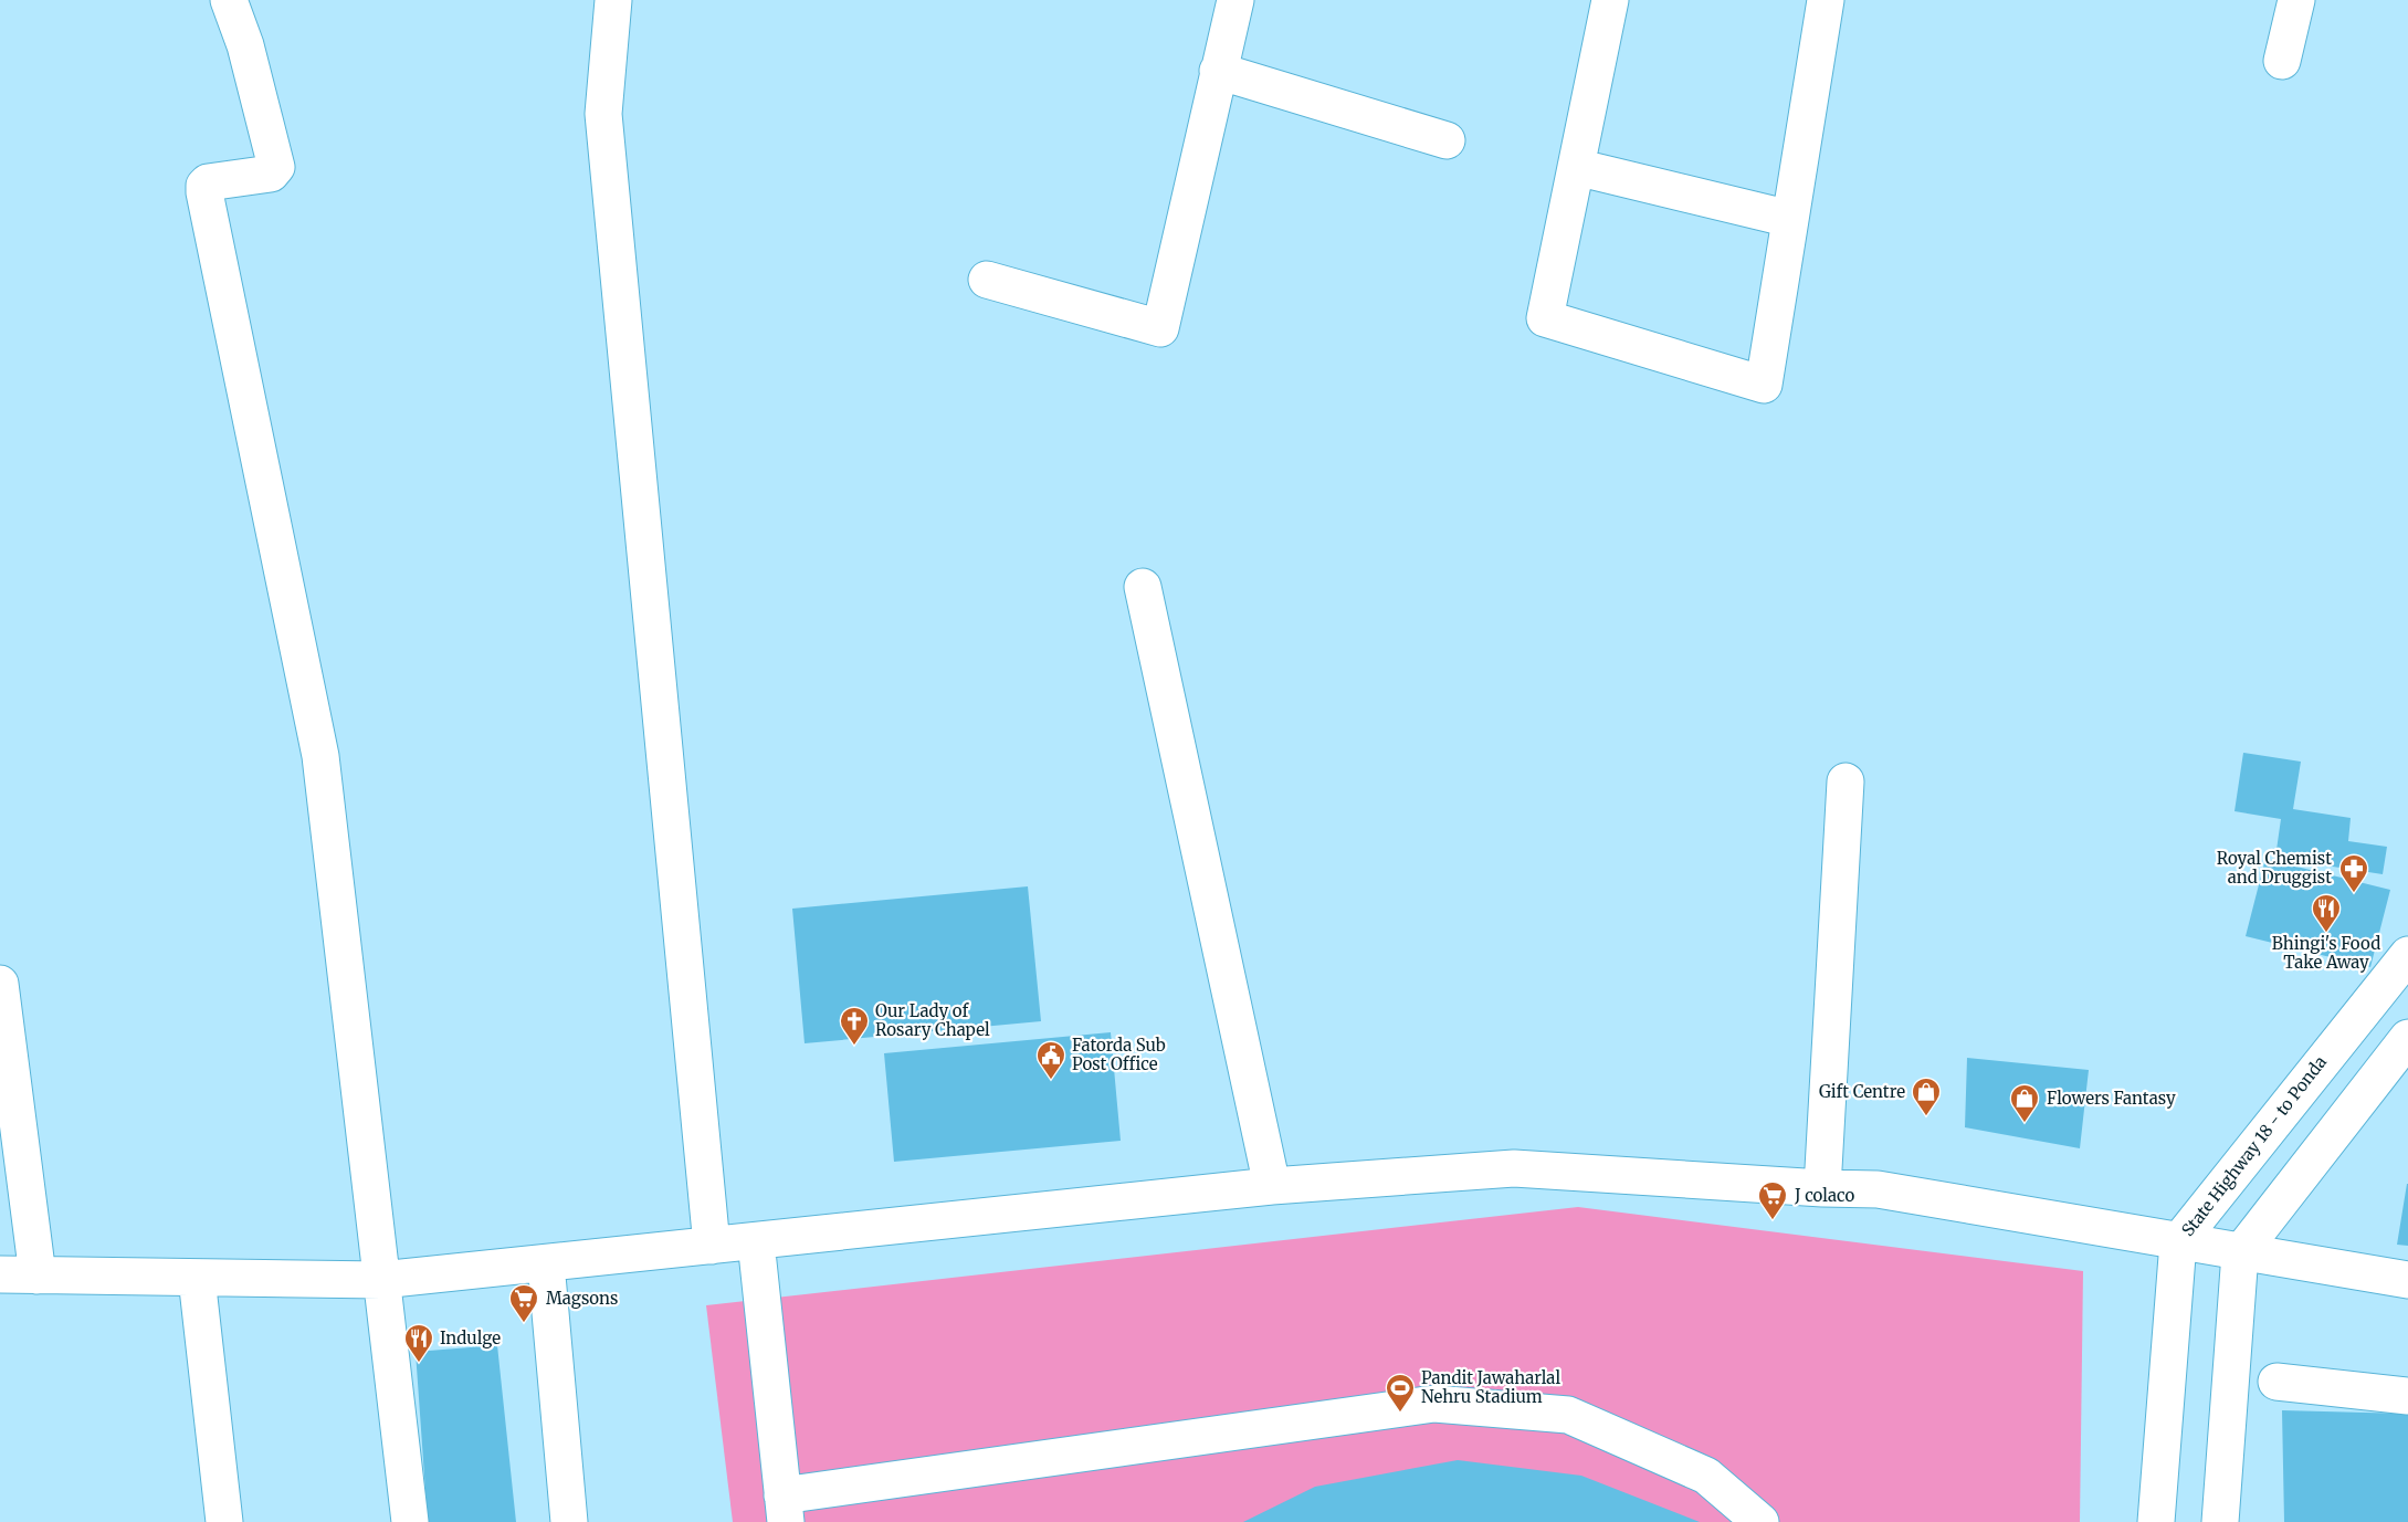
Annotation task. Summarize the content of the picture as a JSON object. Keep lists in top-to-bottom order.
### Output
{
  "streets": {
    "street": ["State Highway 18 - to Ponda"]
  },
  "places": {
    "pharmacy": ["Royal Chemist and Druggist"],
    "restaurant": ["Bhingi's Food Take Away", "Indulge"],
    "church": ["Our Lady of Rosary Chapel"],
    "public building": ["Fatorda Sub Post Office"],
    "shop": ["Gift Centre", "Flowers Fantasy"],
    "supermarket": ["J colaco", "Magsons"],
    "sports": ["Pandit Jawaharlal Nehru Stadium"]
  }
}
